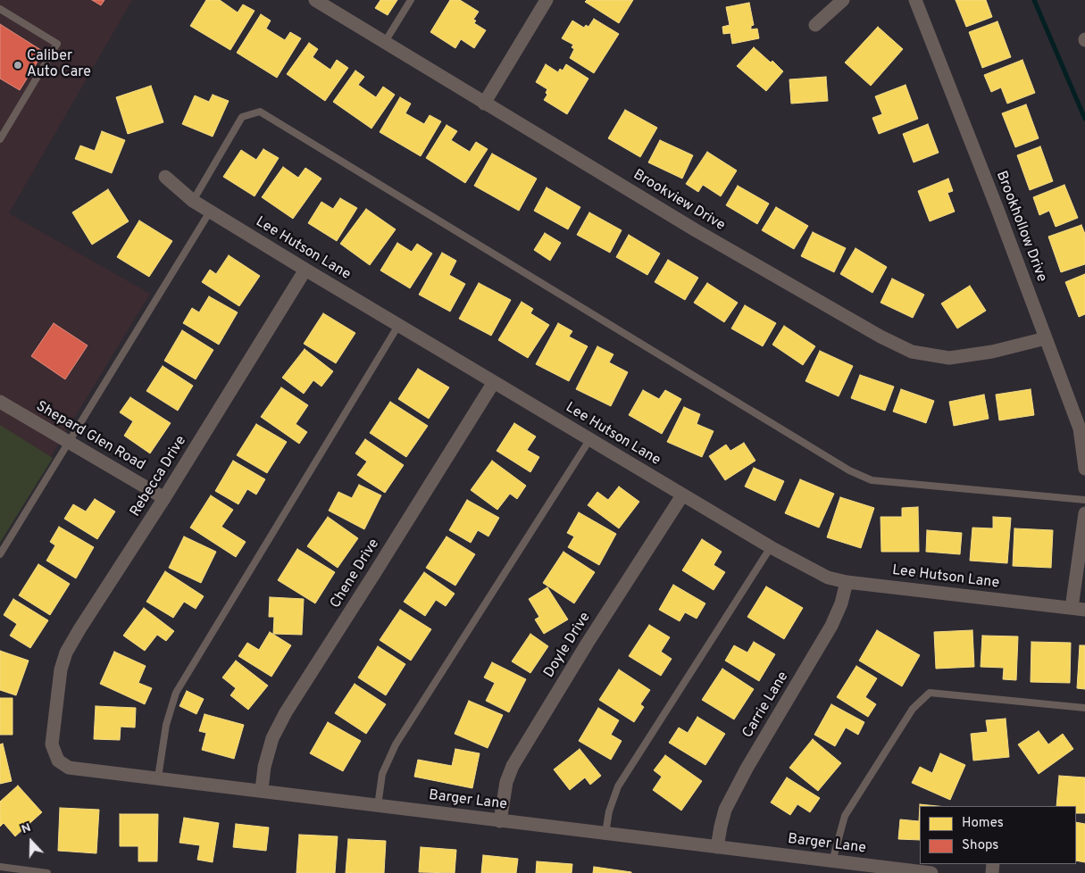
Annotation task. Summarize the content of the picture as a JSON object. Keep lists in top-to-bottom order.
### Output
{
  "streets": {
    "street": [
      "Brookview Drive",
      "Brookhollow Drive",
      "Lee Hutson Lane",
      "Shepard Glen Road",
      "Rebecca Drive",
      "Chene Drive",
      "Doyle Drive",
      "Carrie Lane",
      "Barger Lane"
    ]
  },
  "crossings": [
    ["Brookview Drive", "Brookhollow Drive"],
    ["Lee Hutson Lane", "Rebecca Drive"],
    ["Lee Hutson Lane", "Chene Drive"],
    ["Lee Hutson Lane", "Doyle Drive"],
    ["Lee Hutson Lane", "Carrie Lane"],
    ["Shepard Glen Road", "Rebecca Drive"],
    ["Rebecca Drive", "Barger Lane"],
    ["Chene Drive", "Barger Lane"],
    ["Doyle Drive", "Barger Lane"],
    ["Carrie Lane", "Barger Lane"]
  ],
  "places": ["Caliber Auto Care"],
  "legend": ["Homes", "Shops"],
  "north": "top"
}
